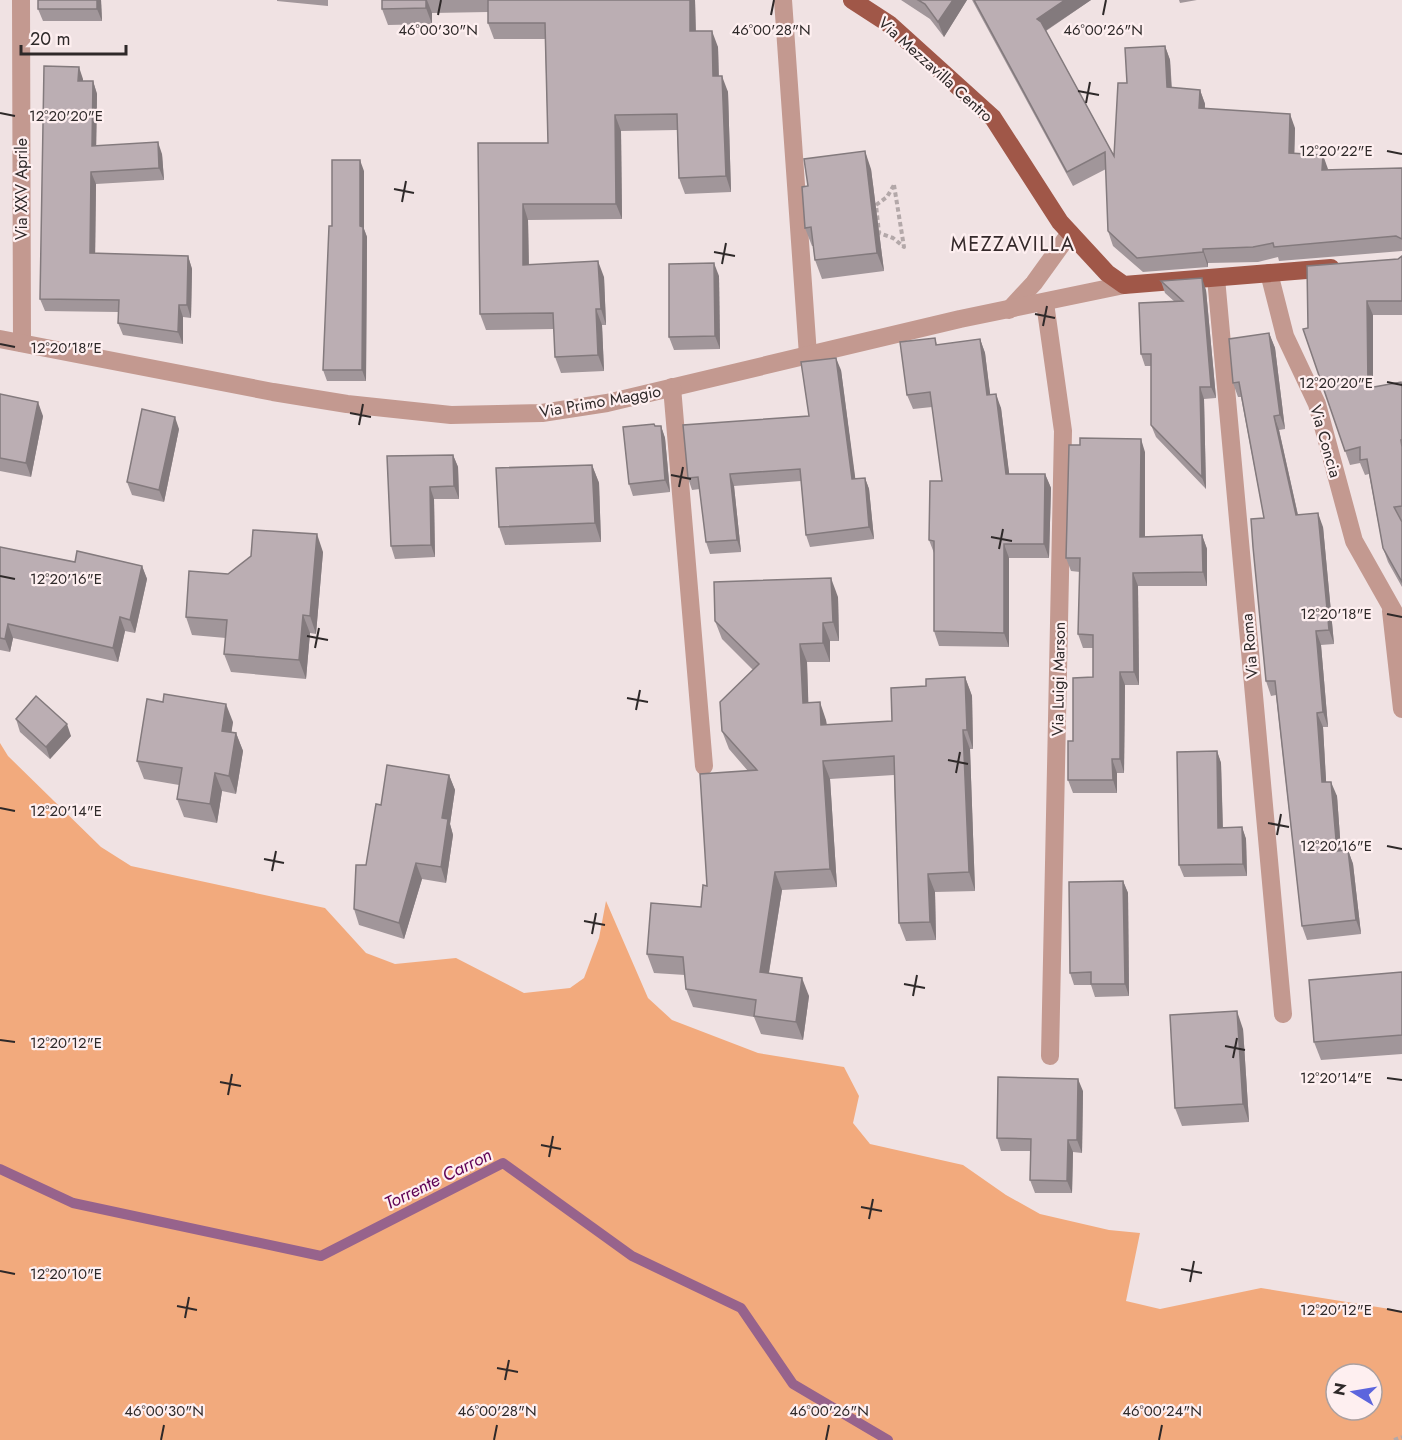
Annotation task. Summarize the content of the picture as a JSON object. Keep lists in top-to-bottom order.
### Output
{
  "streets": {
    "main road": ["Via Mezzavilla Centro"],
    "street": [
      "Via XXV Aprile",
      "Via Primo Maggio",
      "Via Concia",
      "Via Roma",
      "Via Luigi Marson"
    ]
  },
  "crossings": [
    ["Via Mezzavilla Centro", "Via Primo Maggio"],
    ["Via XXV Aprile", "Via Primo Maggio"],
    ["Via Primo Maggio", "Via Luigi Marson"]
  ],
  "districts": ["MEZZAVILLA"],
  "water": ["Torrente Carron"],
  "scale_bar": "20 m",
  "north": "left",
  "coordinates": [
    "46°00'30\"N",
    "46°00'28\"N",
    "46°00'26\"N",
    "12°20'20\"E",
    "12°20'22\"E",
    "12°20'18\"E",
    "12°20'16\"E",
    "12°20'14\"E",
    "12°20'12\"E",
    "12°20'10\"E",
    "46°00'24\"N"
  ]
}
